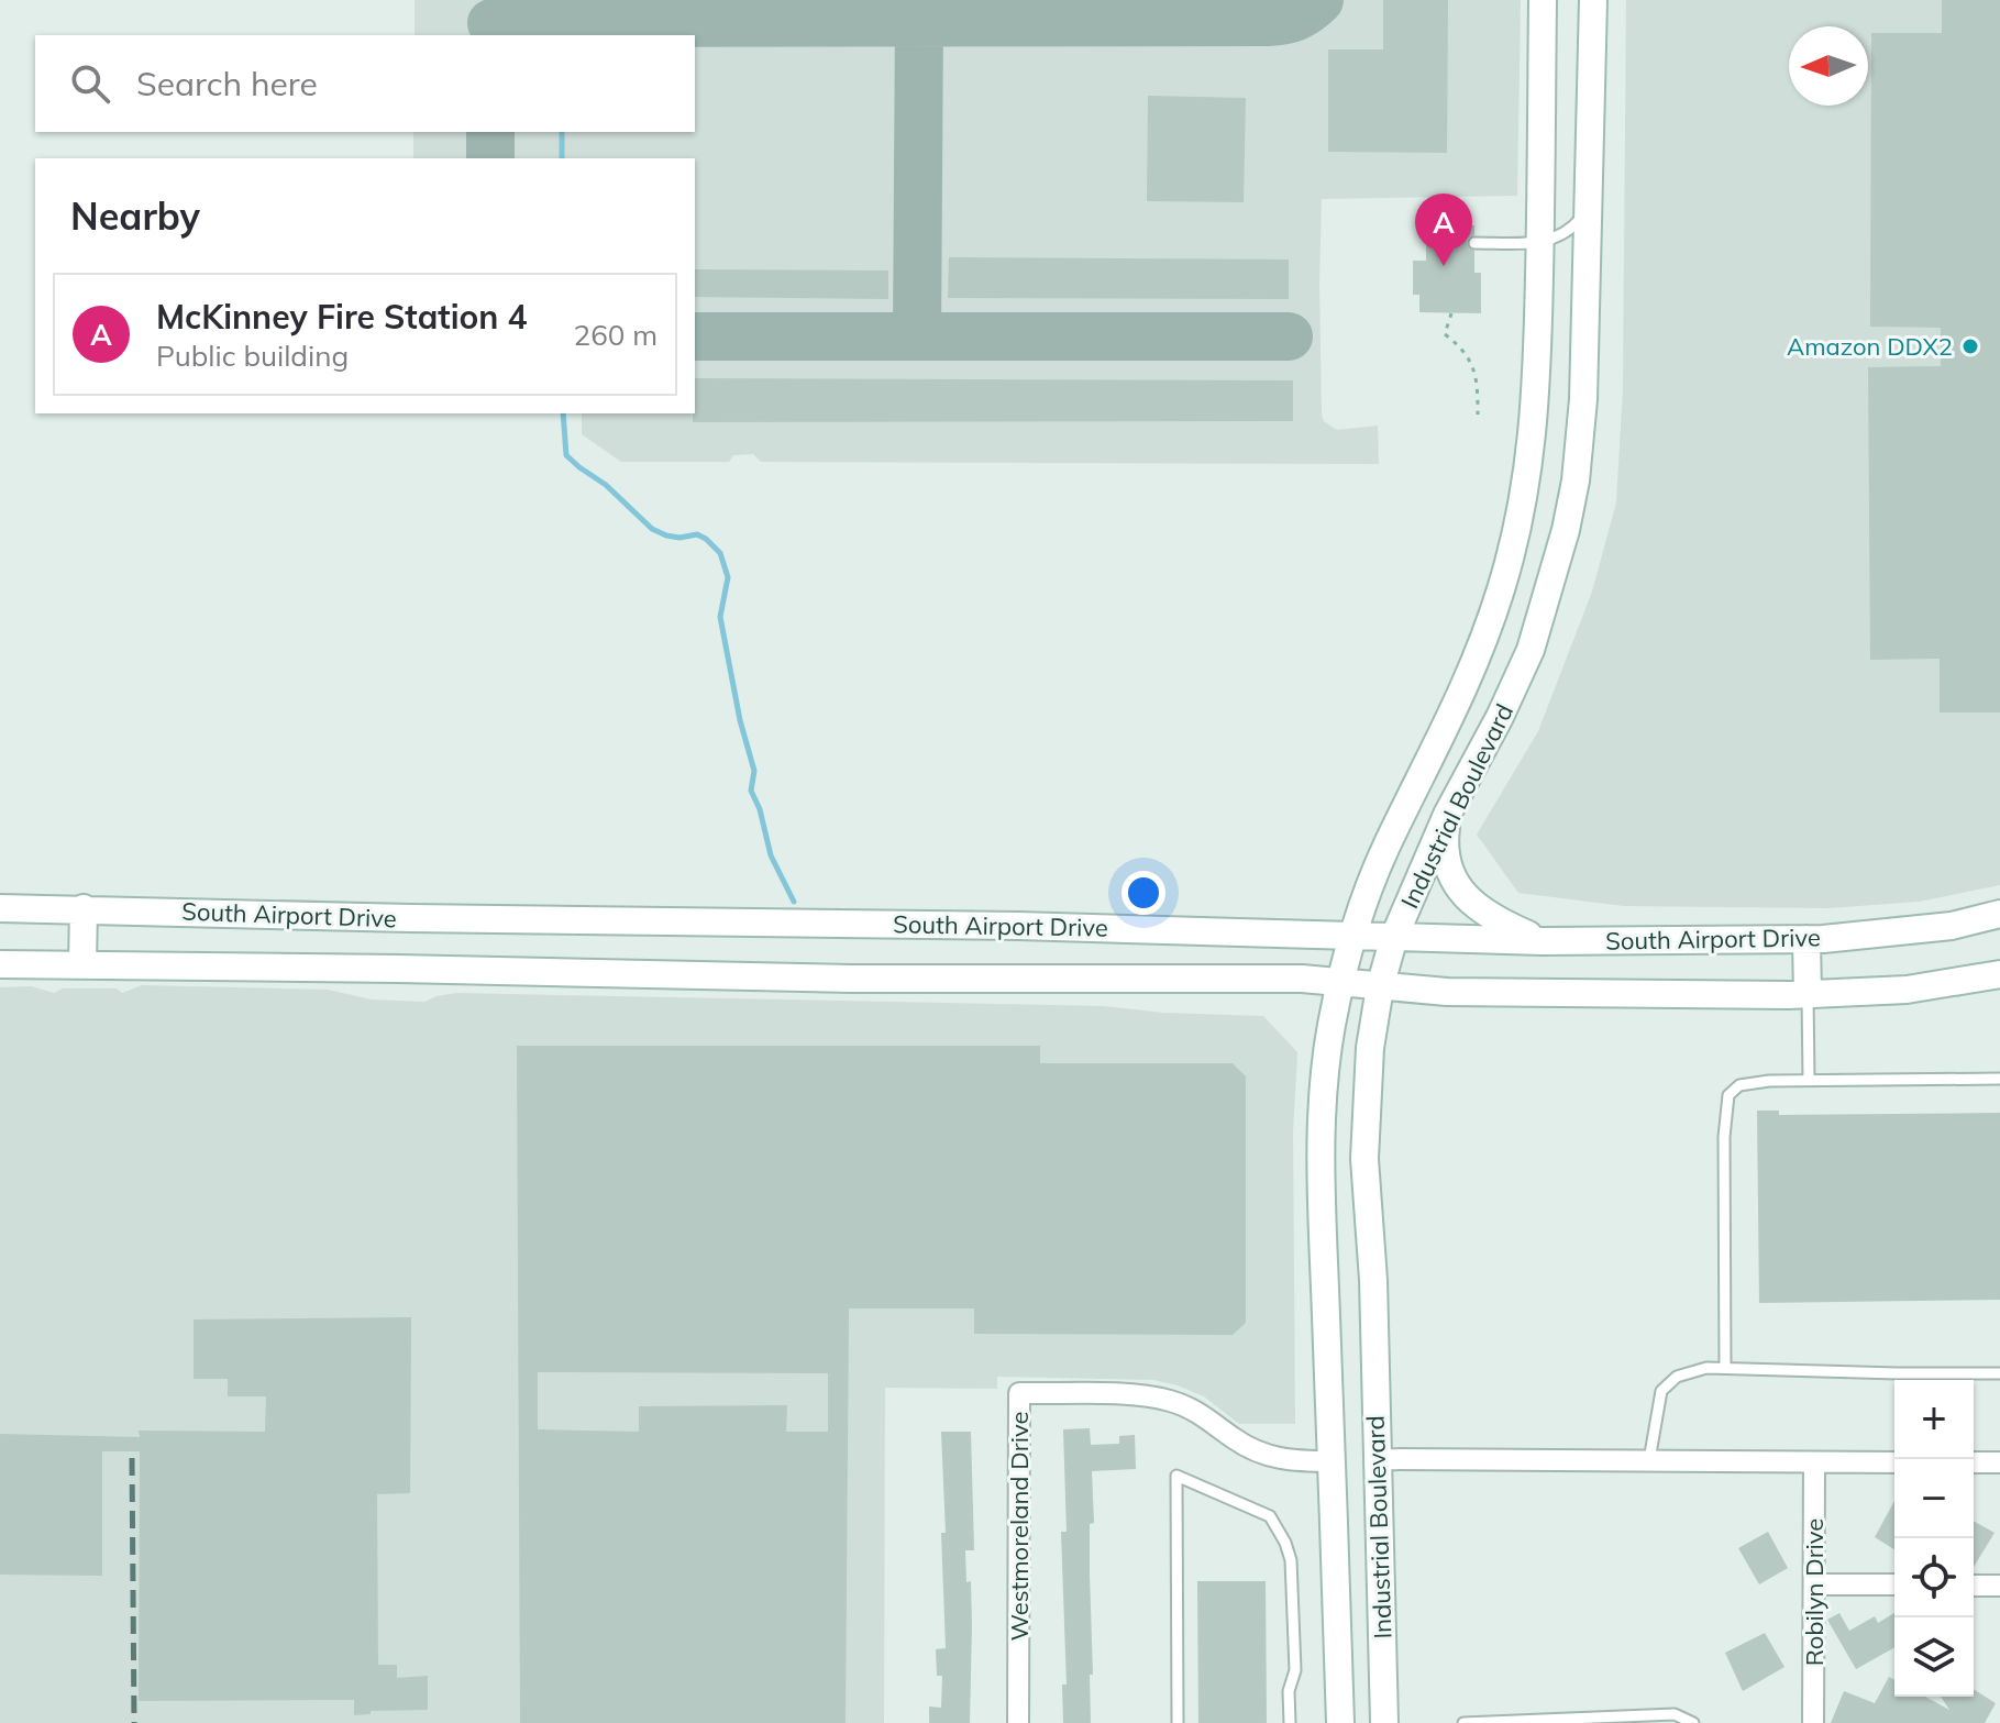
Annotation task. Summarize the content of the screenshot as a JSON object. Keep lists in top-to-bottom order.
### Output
{
  "streets": {
    "main road": ["Industrial Boulevard", "South Airport Drive"],
    "street": ["Westmoreland Drive", "Robilyn Drive"]
  },
  "crossings": [
    ["Industrial Boulevard", "South Airport Drive"],
    ["Industrial Boulevard", "Westmoreland Drive"]
  ],
  "places": ["Amazon DDX2"],
  "north": "left",
  "page": {
    "search": "Search here",
    "heading": "Nearby",
    "pins": "A",
    "list": [
      {
        "mark": "A",
        "name": "McKinney Fire Station 4",
        "note": "Public building",
        "value": "260 m"
      }
    ],
    "map_buttons": ["+", "−"]
  }
}
